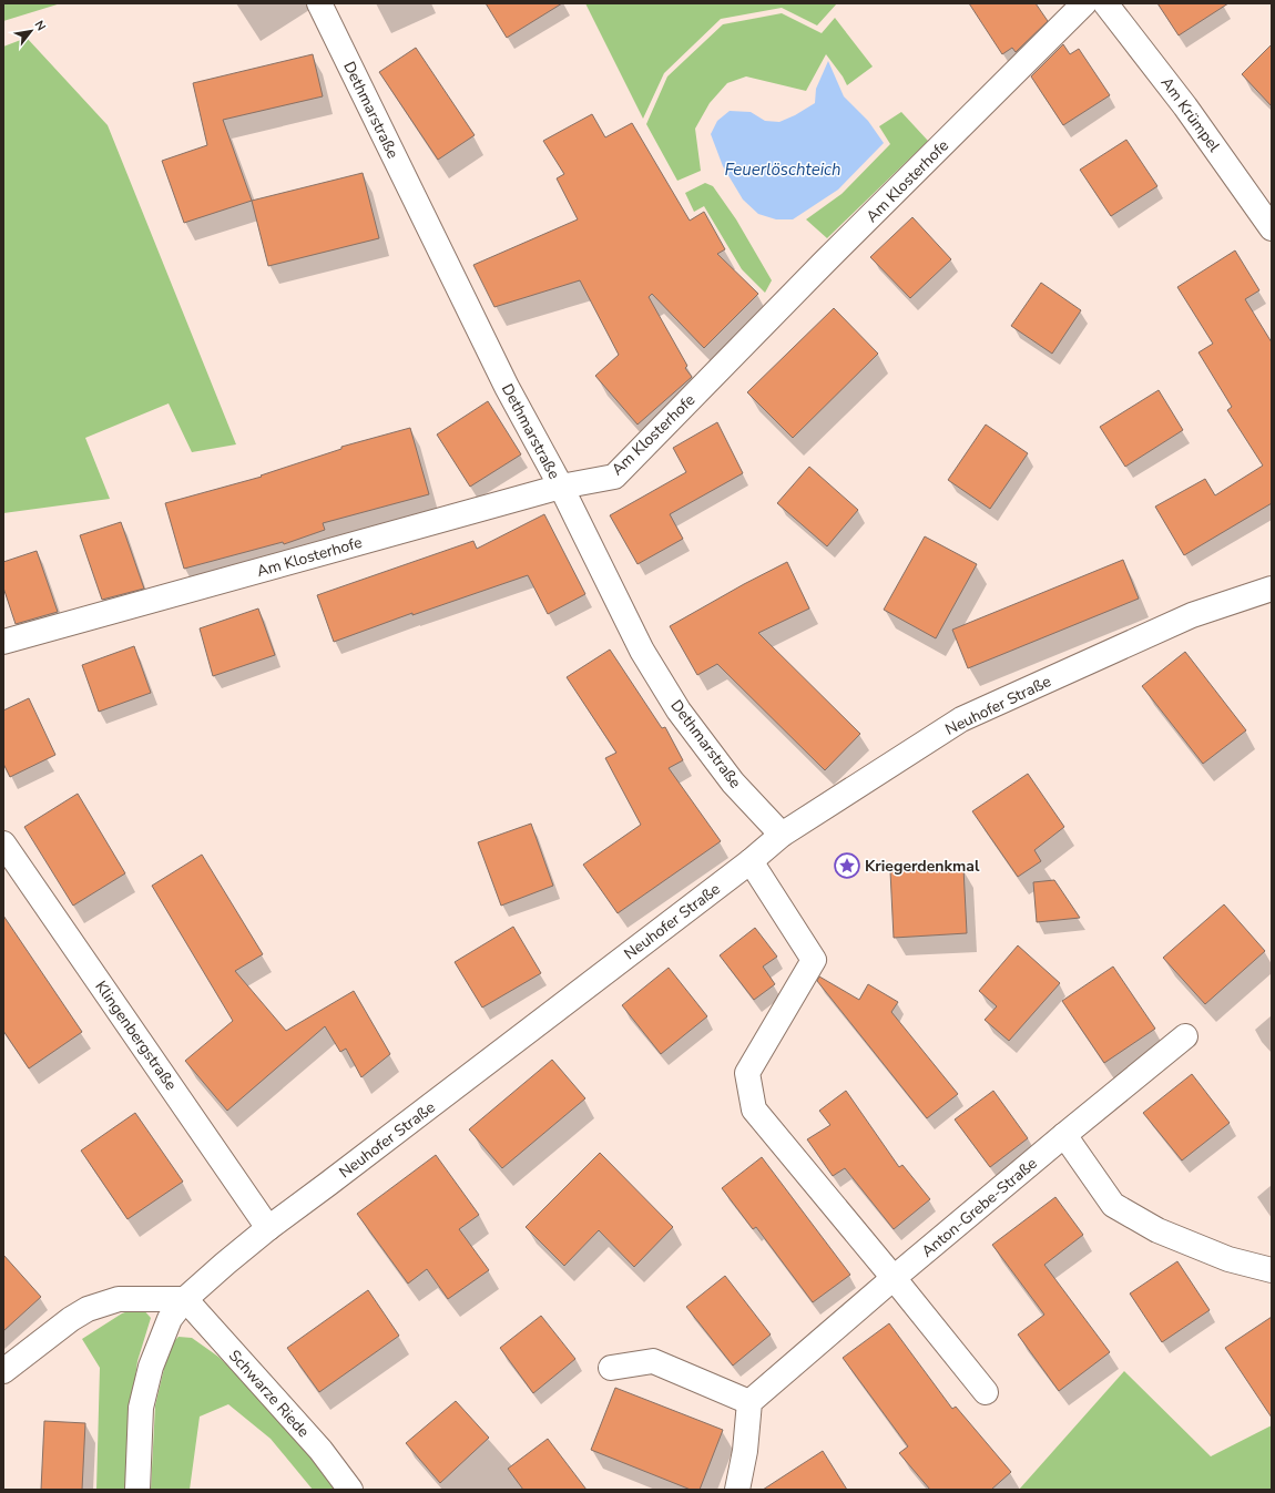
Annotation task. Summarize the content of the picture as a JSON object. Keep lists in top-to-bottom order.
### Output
{
  "streets": {
    "street": [
      "Dethmarstraße",
      "Am Krümpel",
      "Am Klosterhofe",
      "Neuhofer Straße",
      "Klingenbergstraße",
      "Anton-Grebe-Straße",
      "Schwarze Riede"
    ]
  },
  "crossings": [
    ["Dethmarstraße", "Am Klosterhofe"],
    ["Dethmarstraße", "Neuhofer Straße"],
    ["Neuhofer Straße", "Klingenbergstraße"],
    ["Neuhofer Straße", "Schwarze Riede"]
  ],
  "water": ["Feuerlöschteich"],
  "places": {
    "place": ["Kriegerdenkmal"]
  },
  "north": "top right"
}
